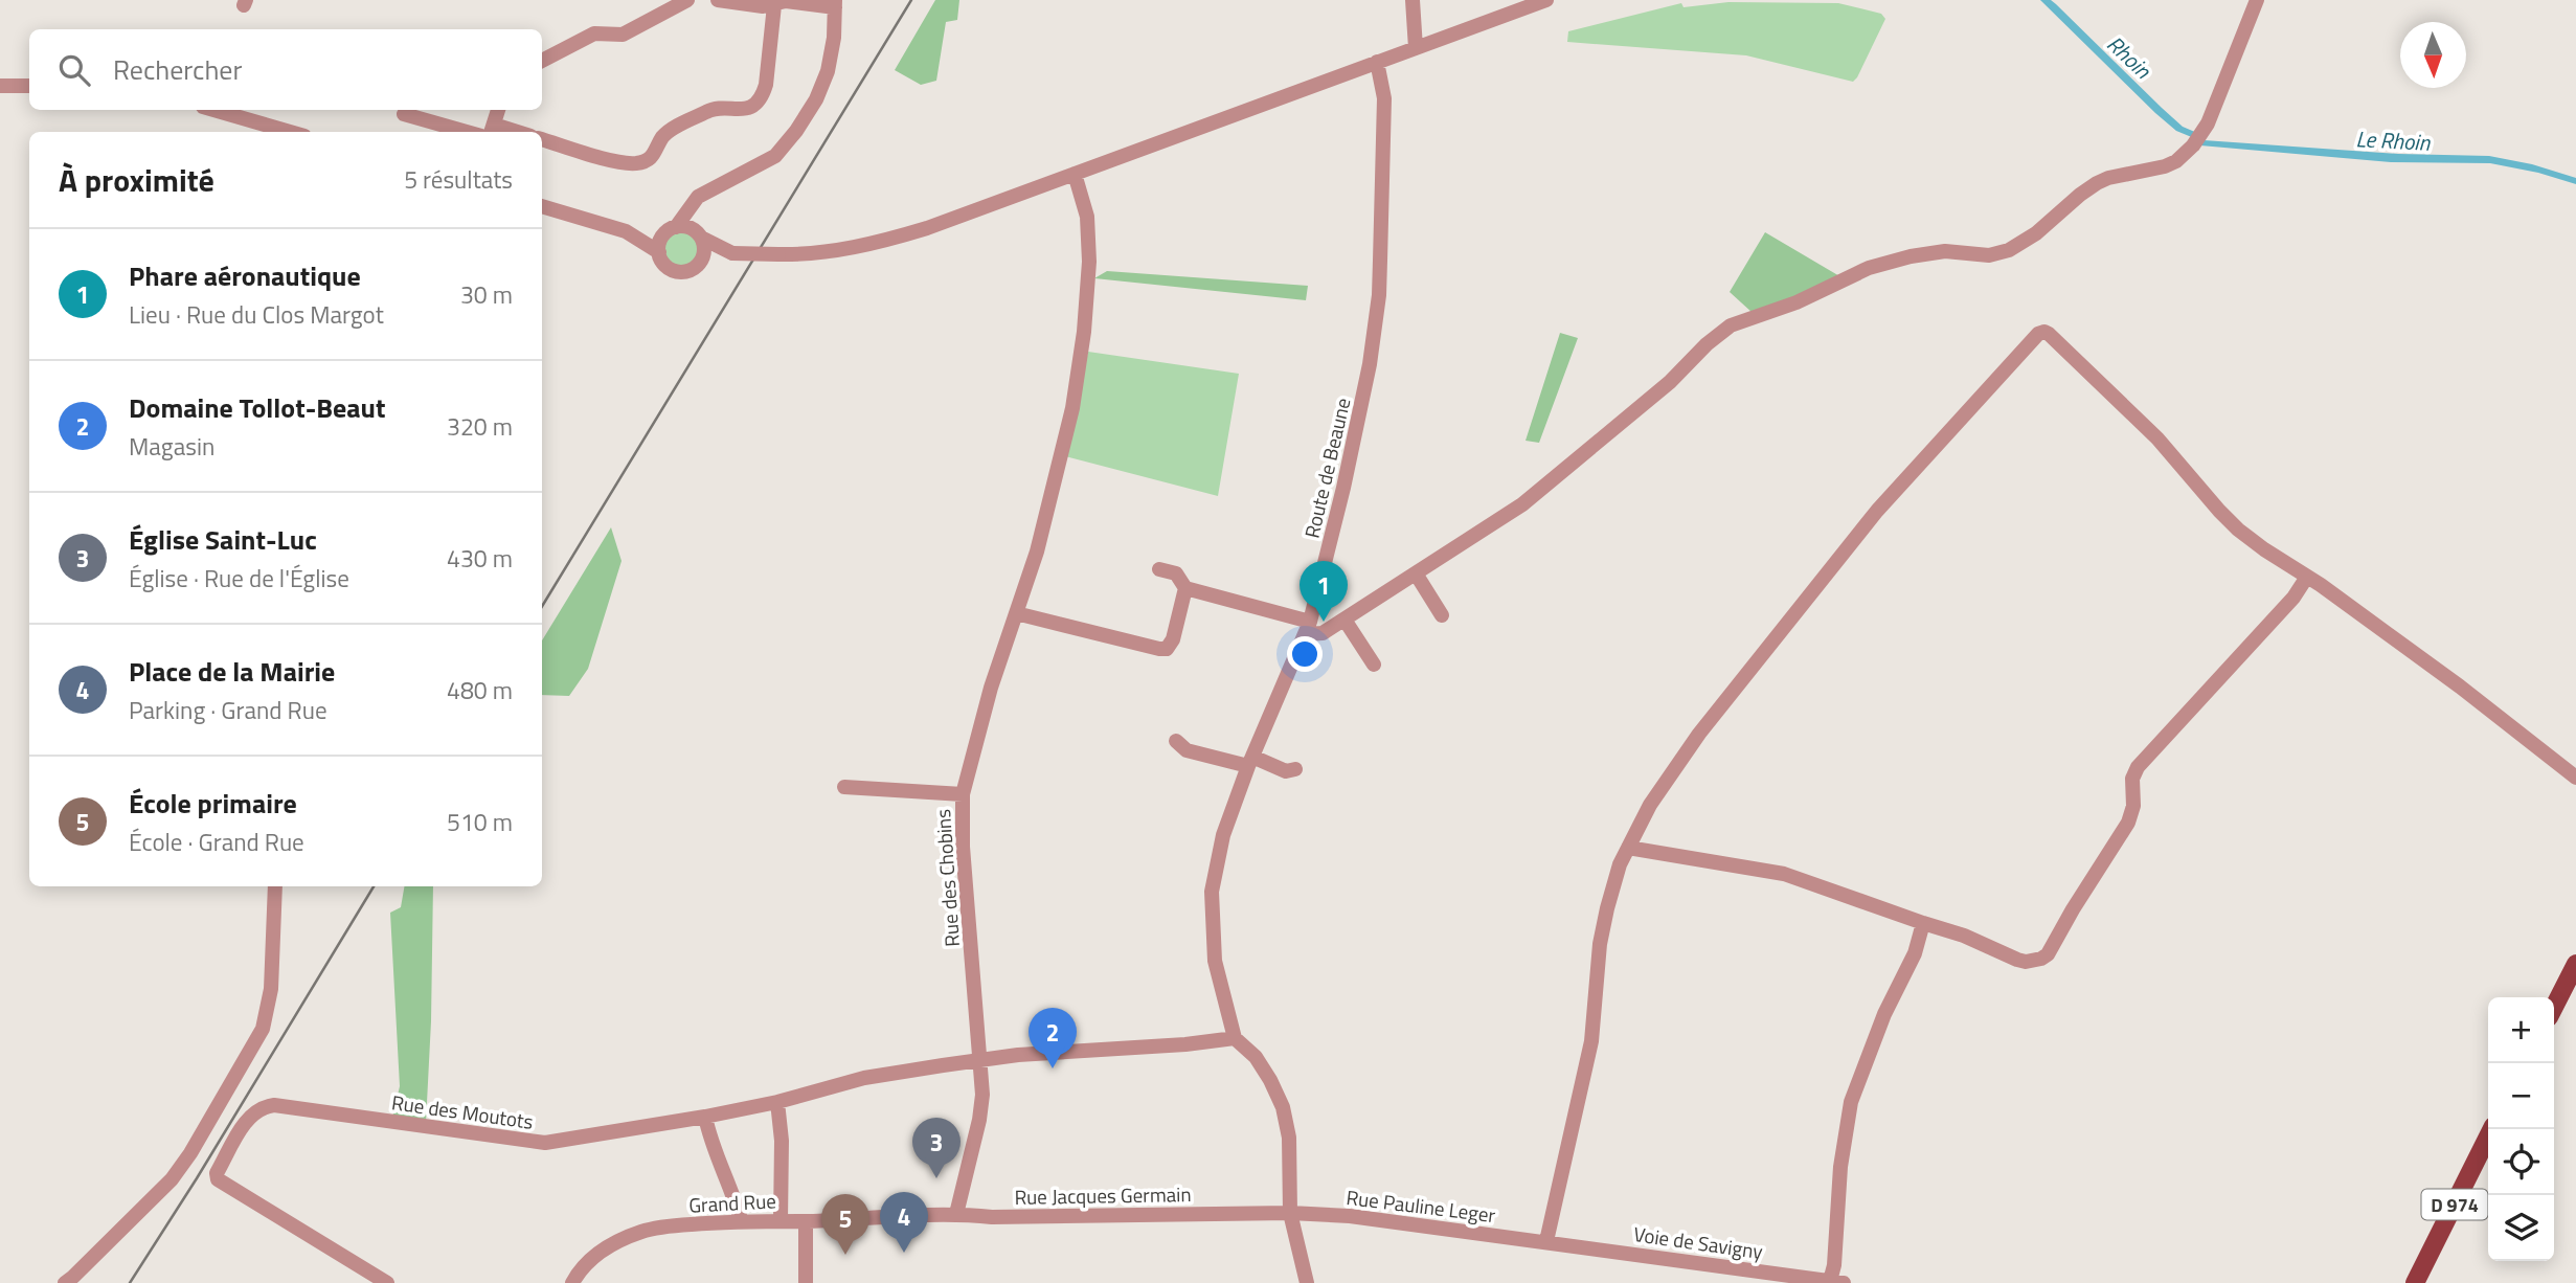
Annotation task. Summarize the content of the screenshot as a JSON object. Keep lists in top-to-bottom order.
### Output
{
  "streets": {
    "main road": ["D 974"],
    "street": [
      "Route de Beaune",
      "Rue des Chobins",
      "Rue des Moutots",
      "Rue Jacques Germain",
      "Grand Rue",
      "Rue Pauline Leger",
      "Voie de Savigny"
    ]
  },
  "crossings": [
    ["Route de Beaune", "Rue des Moutots"],
    ["Rue des Chobins", "Rue des Moutots"],
    ["Rue des Chobins", "Rue Jacques Germain"],
    ["Rue Jacques Germain", "Grand Rue"],
    ["Rue Jacques Germain", "Rue Pauline Leger"],
    ["Rue Pauline Leger", "Voie de Savigny"]
  ],
  "water": ["Rhoin", "Le Rhoin"],
  "north": "bottom",
  "page": {
    "search": "Rechercher",
    "heading": ["À proximité", "5 résultats"],
    "list": [
      {
        "mark": "1",
        "name": "Phare aéronautique",
        "note": "Lieu · Rue du Clos Margot",
        "value": "30 m"
      },
      {
        "mark": "2",
        "name": "Domaine Tollot-Beaut",
        "note": "Magasin",
        "value": "320 m"
      },
      {
        "mark": "3",
        "name": "Église Saint-Luc",
        "note": "Église · Rue de l'Église",
        "value": "430 m"
      },
      {
        "mark": "4",
        "name": "Place de la Mairie",
        "note": "Parking · Grand Rue",
        "value": "480 m"
      },
      {
        "mark": "5",
        "name": "École primaire",
        "note": "École · Grand Rue",
        "value": "510 m"
      }
    ],
    "pins": [
      "1",
      "2",
      "3",
      "4",
      "5"
    ],
    "map_buttons": ["+", "−"]
  }
}
